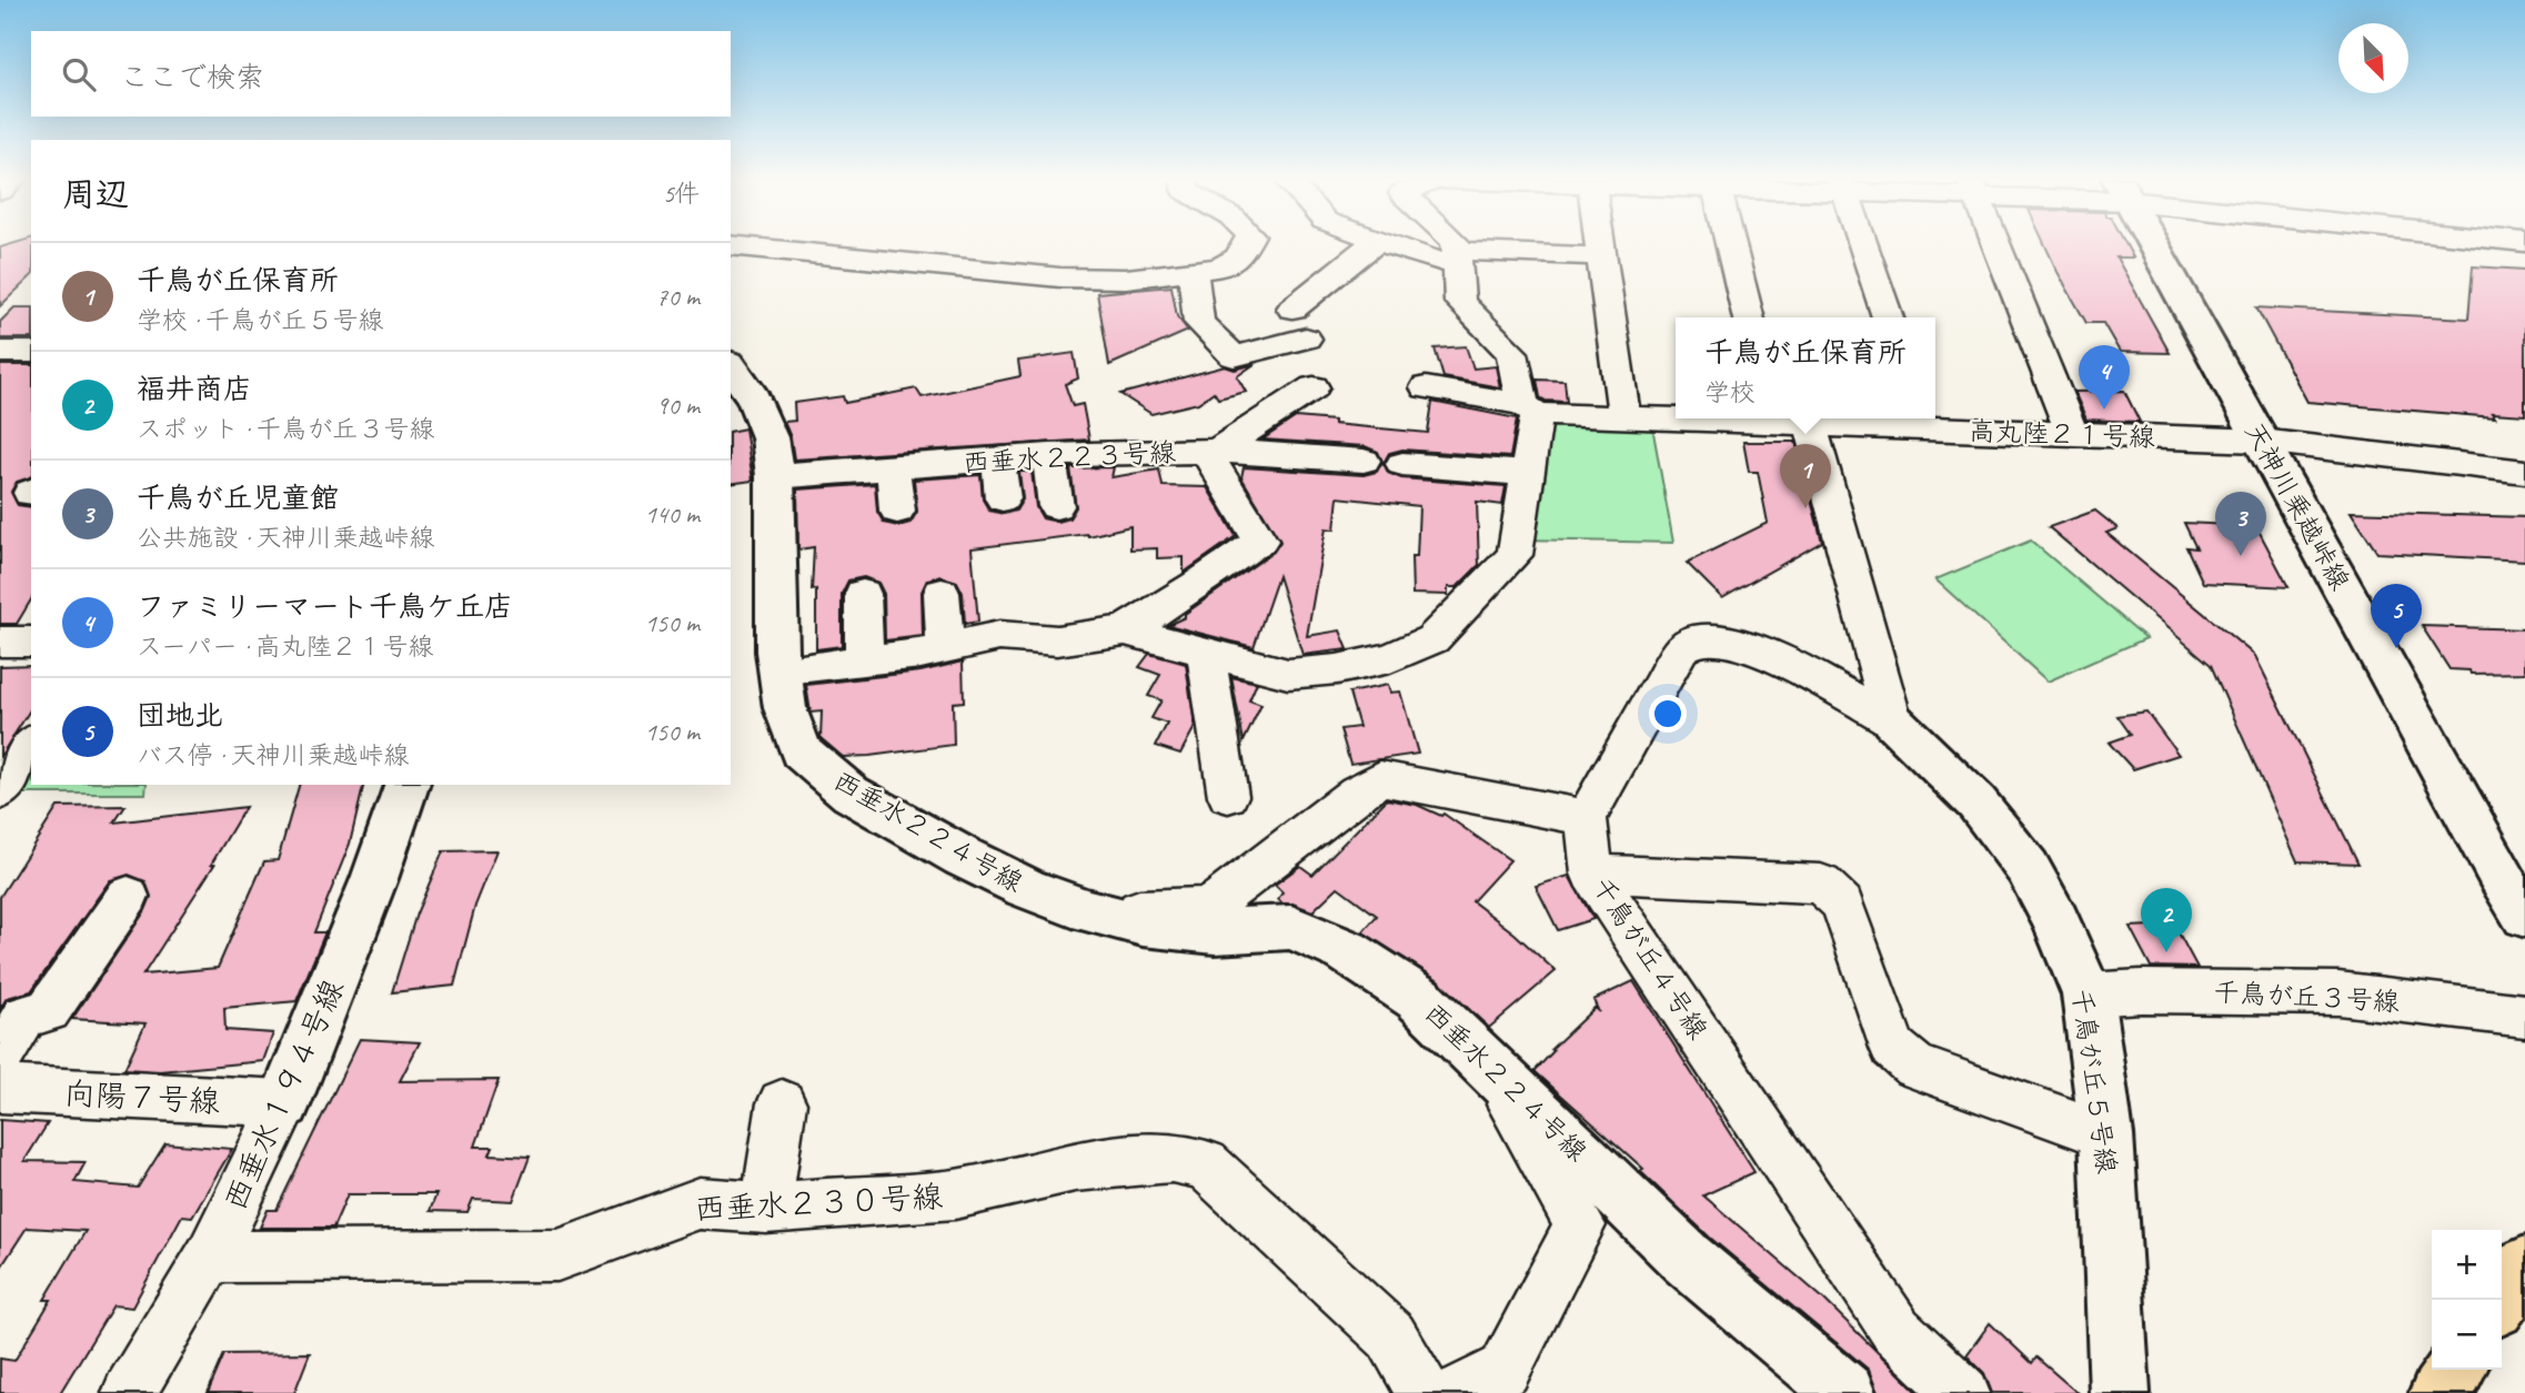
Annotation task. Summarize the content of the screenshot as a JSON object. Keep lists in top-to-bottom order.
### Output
{
  "streets": {
    "street": [
      "高丸陸２１号線",
      "西垂水２２３号線",
      "天神川乗越峠線",
      "西垂水２２４号線",
      "千鳥が丘４号線",
      "千鳥が丘３号線",
      "千鳥が丘５号線",
      "西垂水１９４号線",
      "向陽７号線",
      "西垂水２３０号線"
    ]
  },
  "crossings": [
    ["高丸陸２１号線", "天神川乗越峠線"],
    ["西垂水２２３号線", "西垂水２２４号線"],
    ["千鳥が丘３号線", "千鳥が丘５号線"],
    ["西垂水１９４号線", "向陽７号線"],
    ["西垂水１９４号線", "西垂水２３０号線"]
  ],
  "north": "bottom right",
  "page": {
    "search": "ここで検索",
    "heading": ["周辺", "5件"],
    "list": [
      {
        "mark": "1",
        "name": "千鳥が丘保育所",
        "note": "学校 · 千鳥が丘５号線",
        "value": "70 m"
      },
      {
        "mark": "2",
        "name": "福井商店",
        "note": "スポット · 千鳥が丘３号線",
        "value": "90 m"
      },
      {
        "mark": "3",
        "name": "千鳥が丘児童館",
        "note": "公共施設 · 天神川乗越峠線",
        "value": "140 m"
      },
      {
        "mark": "4",
        "name": "ファミリーマート千鳥ケ丘店",
        "note": "スーパー · 高丸陸２１号線",
        "value": "150 m"
      },
      {
        "mark": "5",
        "name": "団地北",
        "note": "バス停 · 天神川乗越峠線",
        "value": "150 m"
      }
    ],
    "popup": ["千鳥が丘保育所", "学校"],
    "pins": [
      "4",
      "1",
      "3",
      "5",
      "2"
    ],
    "map_buttons": ["+", "−"]
  }
}
